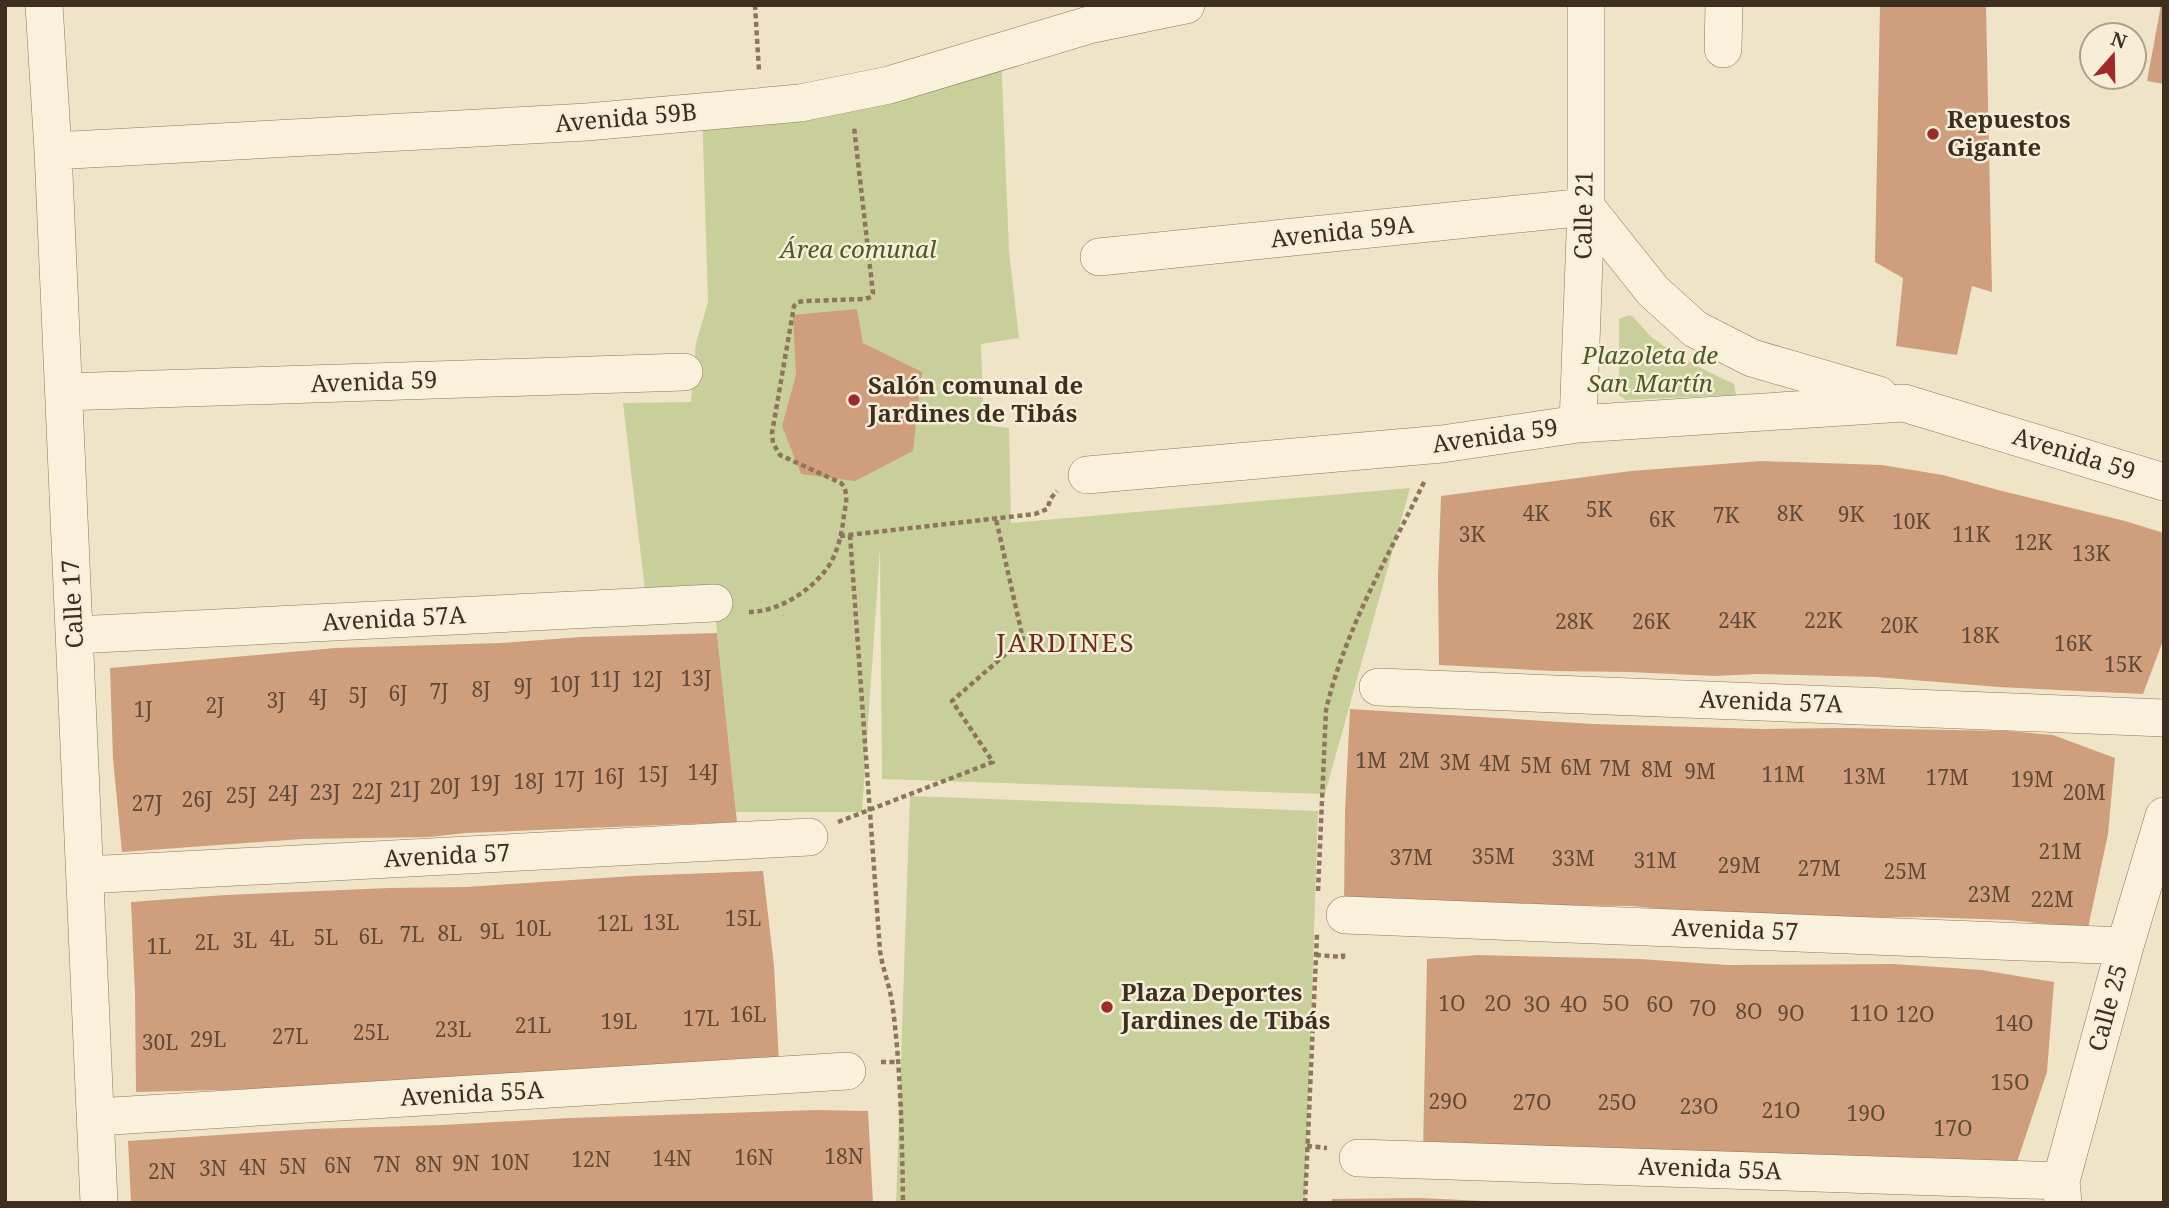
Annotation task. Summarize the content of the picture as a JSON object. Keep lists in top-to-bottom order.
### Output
{
  "streets": {
    "street": [
      "Avenida 59B",
      "Calle 21",
      "Avenida 59A",
      "Avenida 59",
      "Calle 17",
      "Avenida 57A",
      "Avenida 57",
      "Calle 25",
      "Avenida 55A"
    ]
  },
  "crossings": [
    ["Avenida 59B", "Calle 17"],
    ["Calle 21", "Avenida 59A"],
    ["Calle 21", "Avenida 59"],
    ["Avenida 59A", "Avenida 59"],
    ["Avenida 59", "Calle 17"],
    ["Calle 17", "Avenida 57A"],
    ["Calle 17", "Avenida 57"],
    ["Calle 17", "Avenida 55A"],
    ["Avenida 57", "Calle 25"],
    ["Calle 25", "Avenida 55A"]
  ],
  "districts": ["JARDINES"],
  "parks": ["Área comunal", "Plazoleta de San Martín"],
  "places": ["Repuestos Gigante", "Salón comunal de Jardines de Tibás", "Plaza Deportes Jardines de Tibás"],
  "house_numbers": [
    "5K",
    "4K",
    "8K",
    "9K",
    "7K",
    "6K",
    "10K",
    "3K",
    "11K",
    "12K",
    "13K",
    "24K",
    "22K",
    "28K",
    "26K",
    "20K",
    "18K",
    "16K",
    "15K",
    "13J",
    "11J",
    "12J",
    "10J",
    "9J",
    "8J",
    "7J",
    "6J",
    "5J",
    "4J",
    "3J",
    "2J",
    "1J",
    "1M",
    "2M",
    "3M",
    "4M",
    "5M",
    "6M",
    "7M",
    "8M",
    "9M",
    "14J",
    "15J",
    "11M",
    "16J",
    "13M",
    "17M",
    "17J",
    "19M",
    "18J",
    "19J",
    "20J",
    "21J",
    "22J",
    "23J",
    "20M",
    "24J",
    "25J",
    "26J",
    "27J",
    "21M",
    "35M",
    "37M",
    "33M",
    "31M",
    "29M",
    "27M",
    "25M",
    "23M",
    "22M",
    "15L",
    "13L",
    "12L",
    "10L",
    "9L",
    "8L",
    "7L",
    "6L",
    "5L",
    "4L",
    "3L",
    "2L",
    "1L",
    "1O",
    "2O",
    "5O",
    "3O",
    "4O",
    "6O",
    "7O",
    "8O",
    "9O",
    "11O",
    "16L",
    "12O",
    "17L",
    "19L",
    "14O",
    "21L",
    "23L",
    "25L",
    "27L",
    "29L",
    "30L",
    "15O",
    "29O",
    "27O",
    "25O",
    "23O",
    "21O",
    "19O",
    "17O",
    "18N",
    "16N",
    "14N",
    "12N",
    "10N",
    "9N",
    "7N",
    "8N",
    "6N",
    "5N",
    "4N",
    "3N",
    "2N"
  ],
  "north": "top"
}
